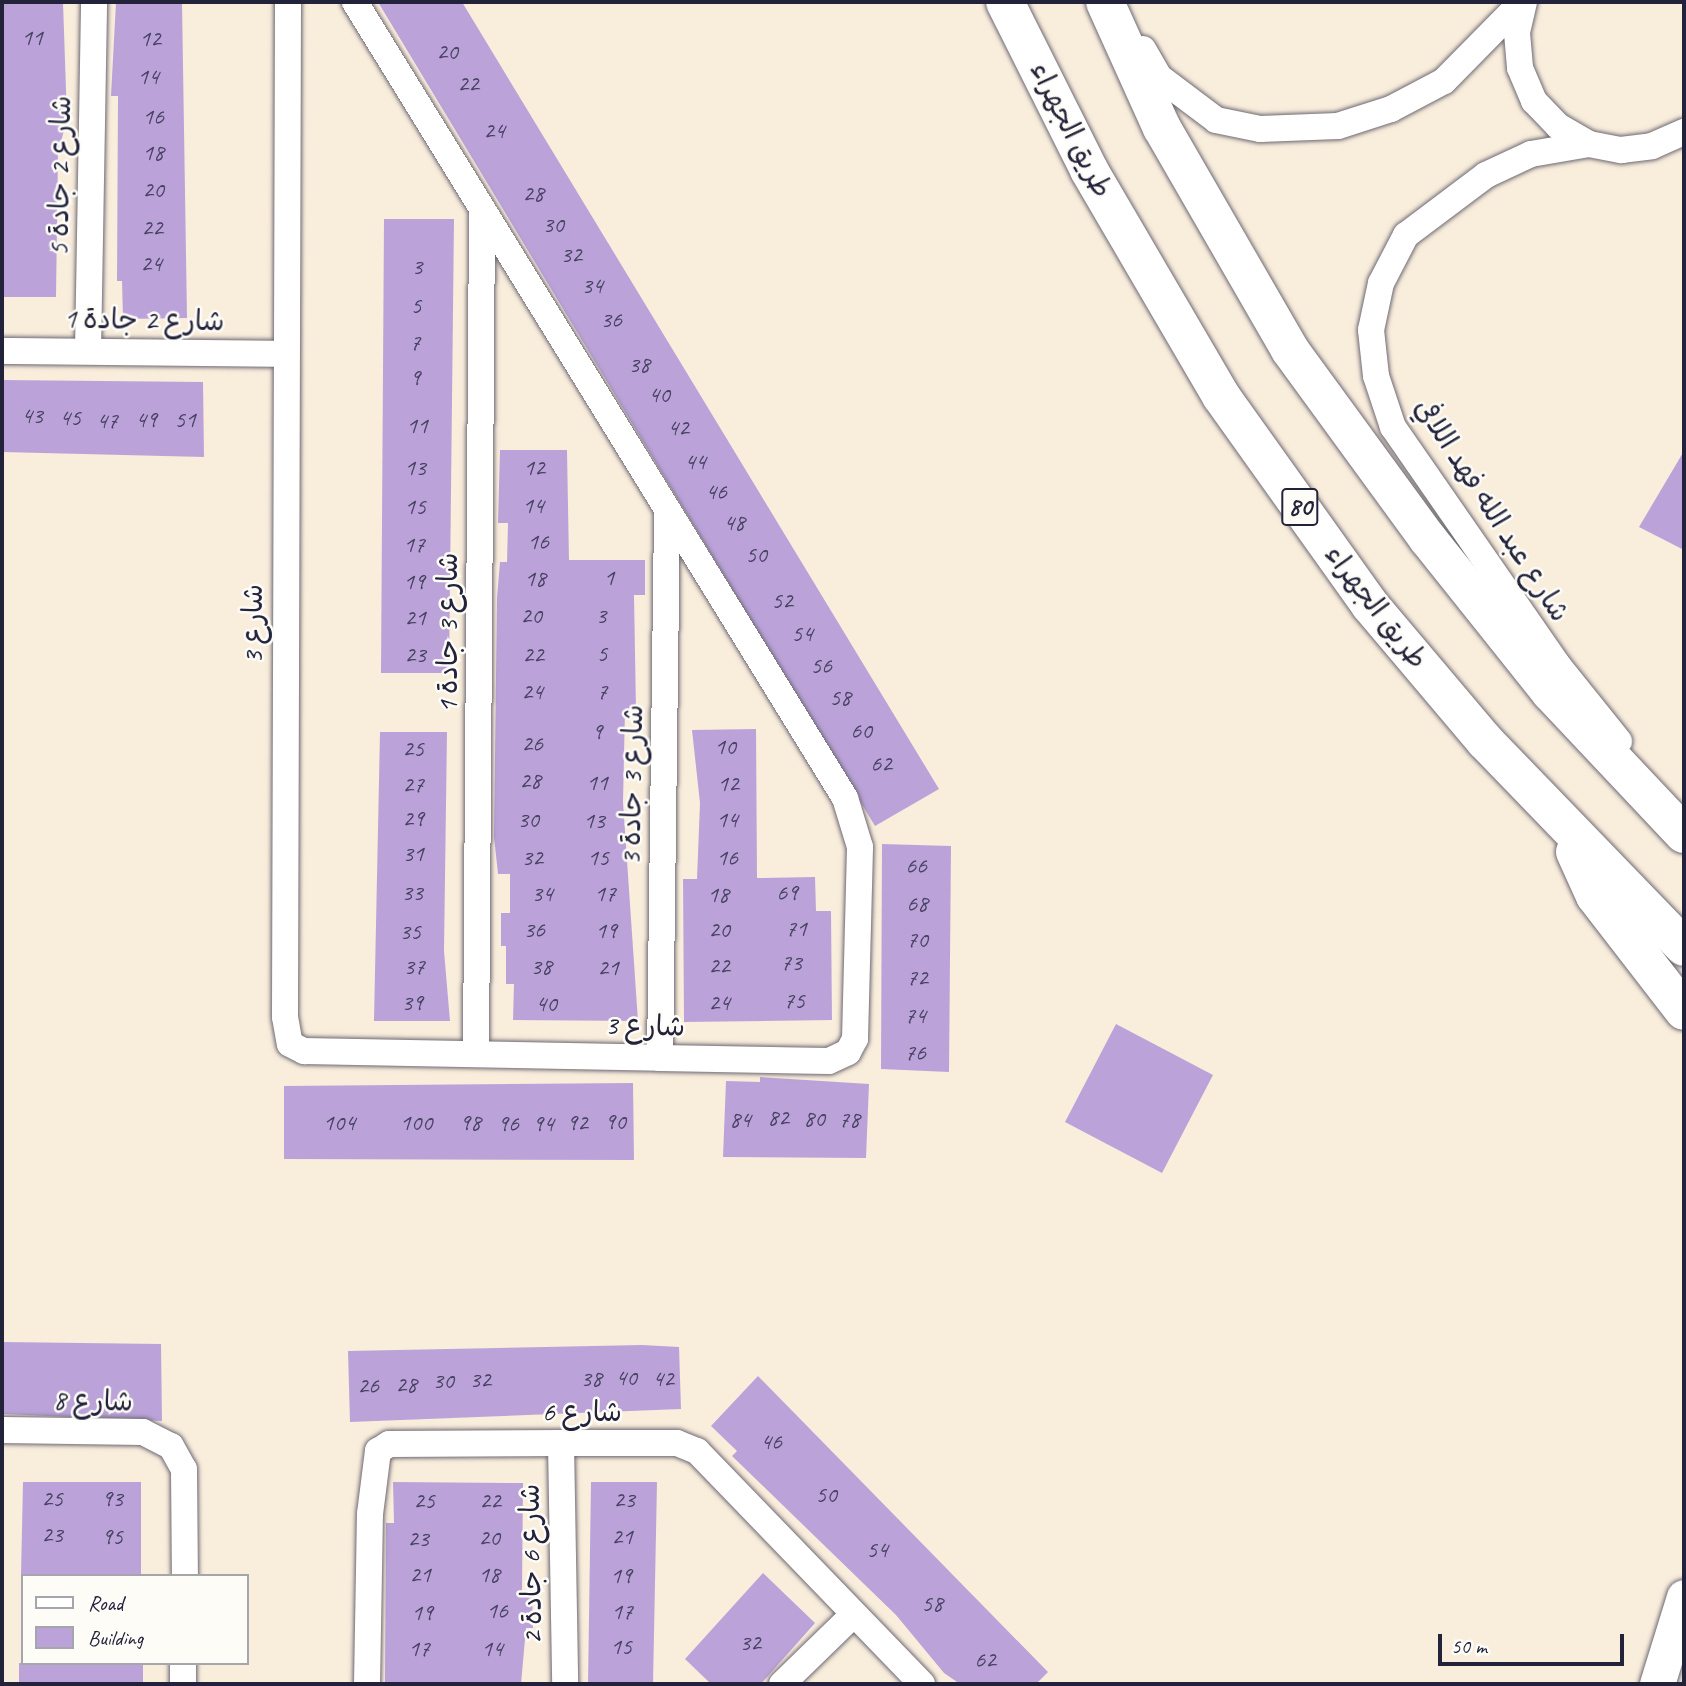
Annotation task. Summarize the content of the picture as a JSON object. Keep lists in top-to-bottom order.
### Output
{
  "streets": {
    "highway": ["طريق الجهراء", "80"],
    "street": [
      "شارع 2 جادة 5",
      "شارع 2 جادة 1",
      "شارع عبد الله فهد اللافي",
      "شارع 3",
      "شارع 3 جادة 1",
      "شارع 3 جادة 3",
      "شارع 8",
      "شارع 6",
      "شارع 6 جادة 2"
    ]
  },
  "crossings": [
    ["شارع 2 جادة 5", "شارع 2 جادة 1"],
    ["شارع 2 جادة 1", "شارع 3"],
    ["شارع 3", "شارع 3 جادة 1"],
    ["شارع 3", "شارع 3 جادة 3"],
    ["شارع 6", "شارع 6 جادة 2"]
  ],
  "house_numbers": [
    "11",
    "12",
    "20",
    "14",
    "22",
    "16",
    "24",
    "18",
    "20",
    "28",
    "30",
    "22",
    "32",
    "24",
    "3",
    "34",
    "5",
    "36",
    "7",
    "38",
    "9",
    "40",
    "43",
    "45",
    "49",
    "51",
    "47",
    "11",
    "42",
    "44",
    "13",
    "12",
    "46",
    "14",
    "15",
    "48",
    "16",
    "17",
    "50",
    "1",
    "18",
    "19",
    "52",
    "20",
    "3",
    "21",
    "54",
    "5",
    "23",
    "22",
    "56",
    "24",
    "7",
    "58",
    "60",
    "9",
    "26",
    "10",
    "25",
    "62",
    "28",
    "11",
    "12",
    "27",
    "29",
    "30",
    "14",
    "13",
    "31",
    "32",
    "15",
    "16",
    "66",
    "33",
    "69",
    "34",
    "17",
    "18",
    "68",
    "71",
    "36",
    "20",
    "19",
    "35",
    "70",
    "73",
    "22",
    "37",
    "38",
    "21",
    "72",
    "75",
    "39",
    "24",
    "40",
    "74",
    "76",
    "82",
    "80",
    "84",
    "78",
    "90",
    "104",
    "100",
    "98",
    "92",
    "96",
    "94",
    "40",
    "38",
    "42",
    "32",
    "30",
    "28",
    "26",
    "46",
    "50",
    "25",
    "93",
    "23",
    "25",
    "22",
    "23",
    "95",
    "21",
    "20",
    "23",
    "54",
    "21",
    "18",
    "19",
    "58",
    "16",
    "17",
    "19",
    "32",
    "15",
    "17",
    "14",
    "62"
  ],
  "legend": ["Road", "Building"],
  "scale_bar": "50 m"
}
